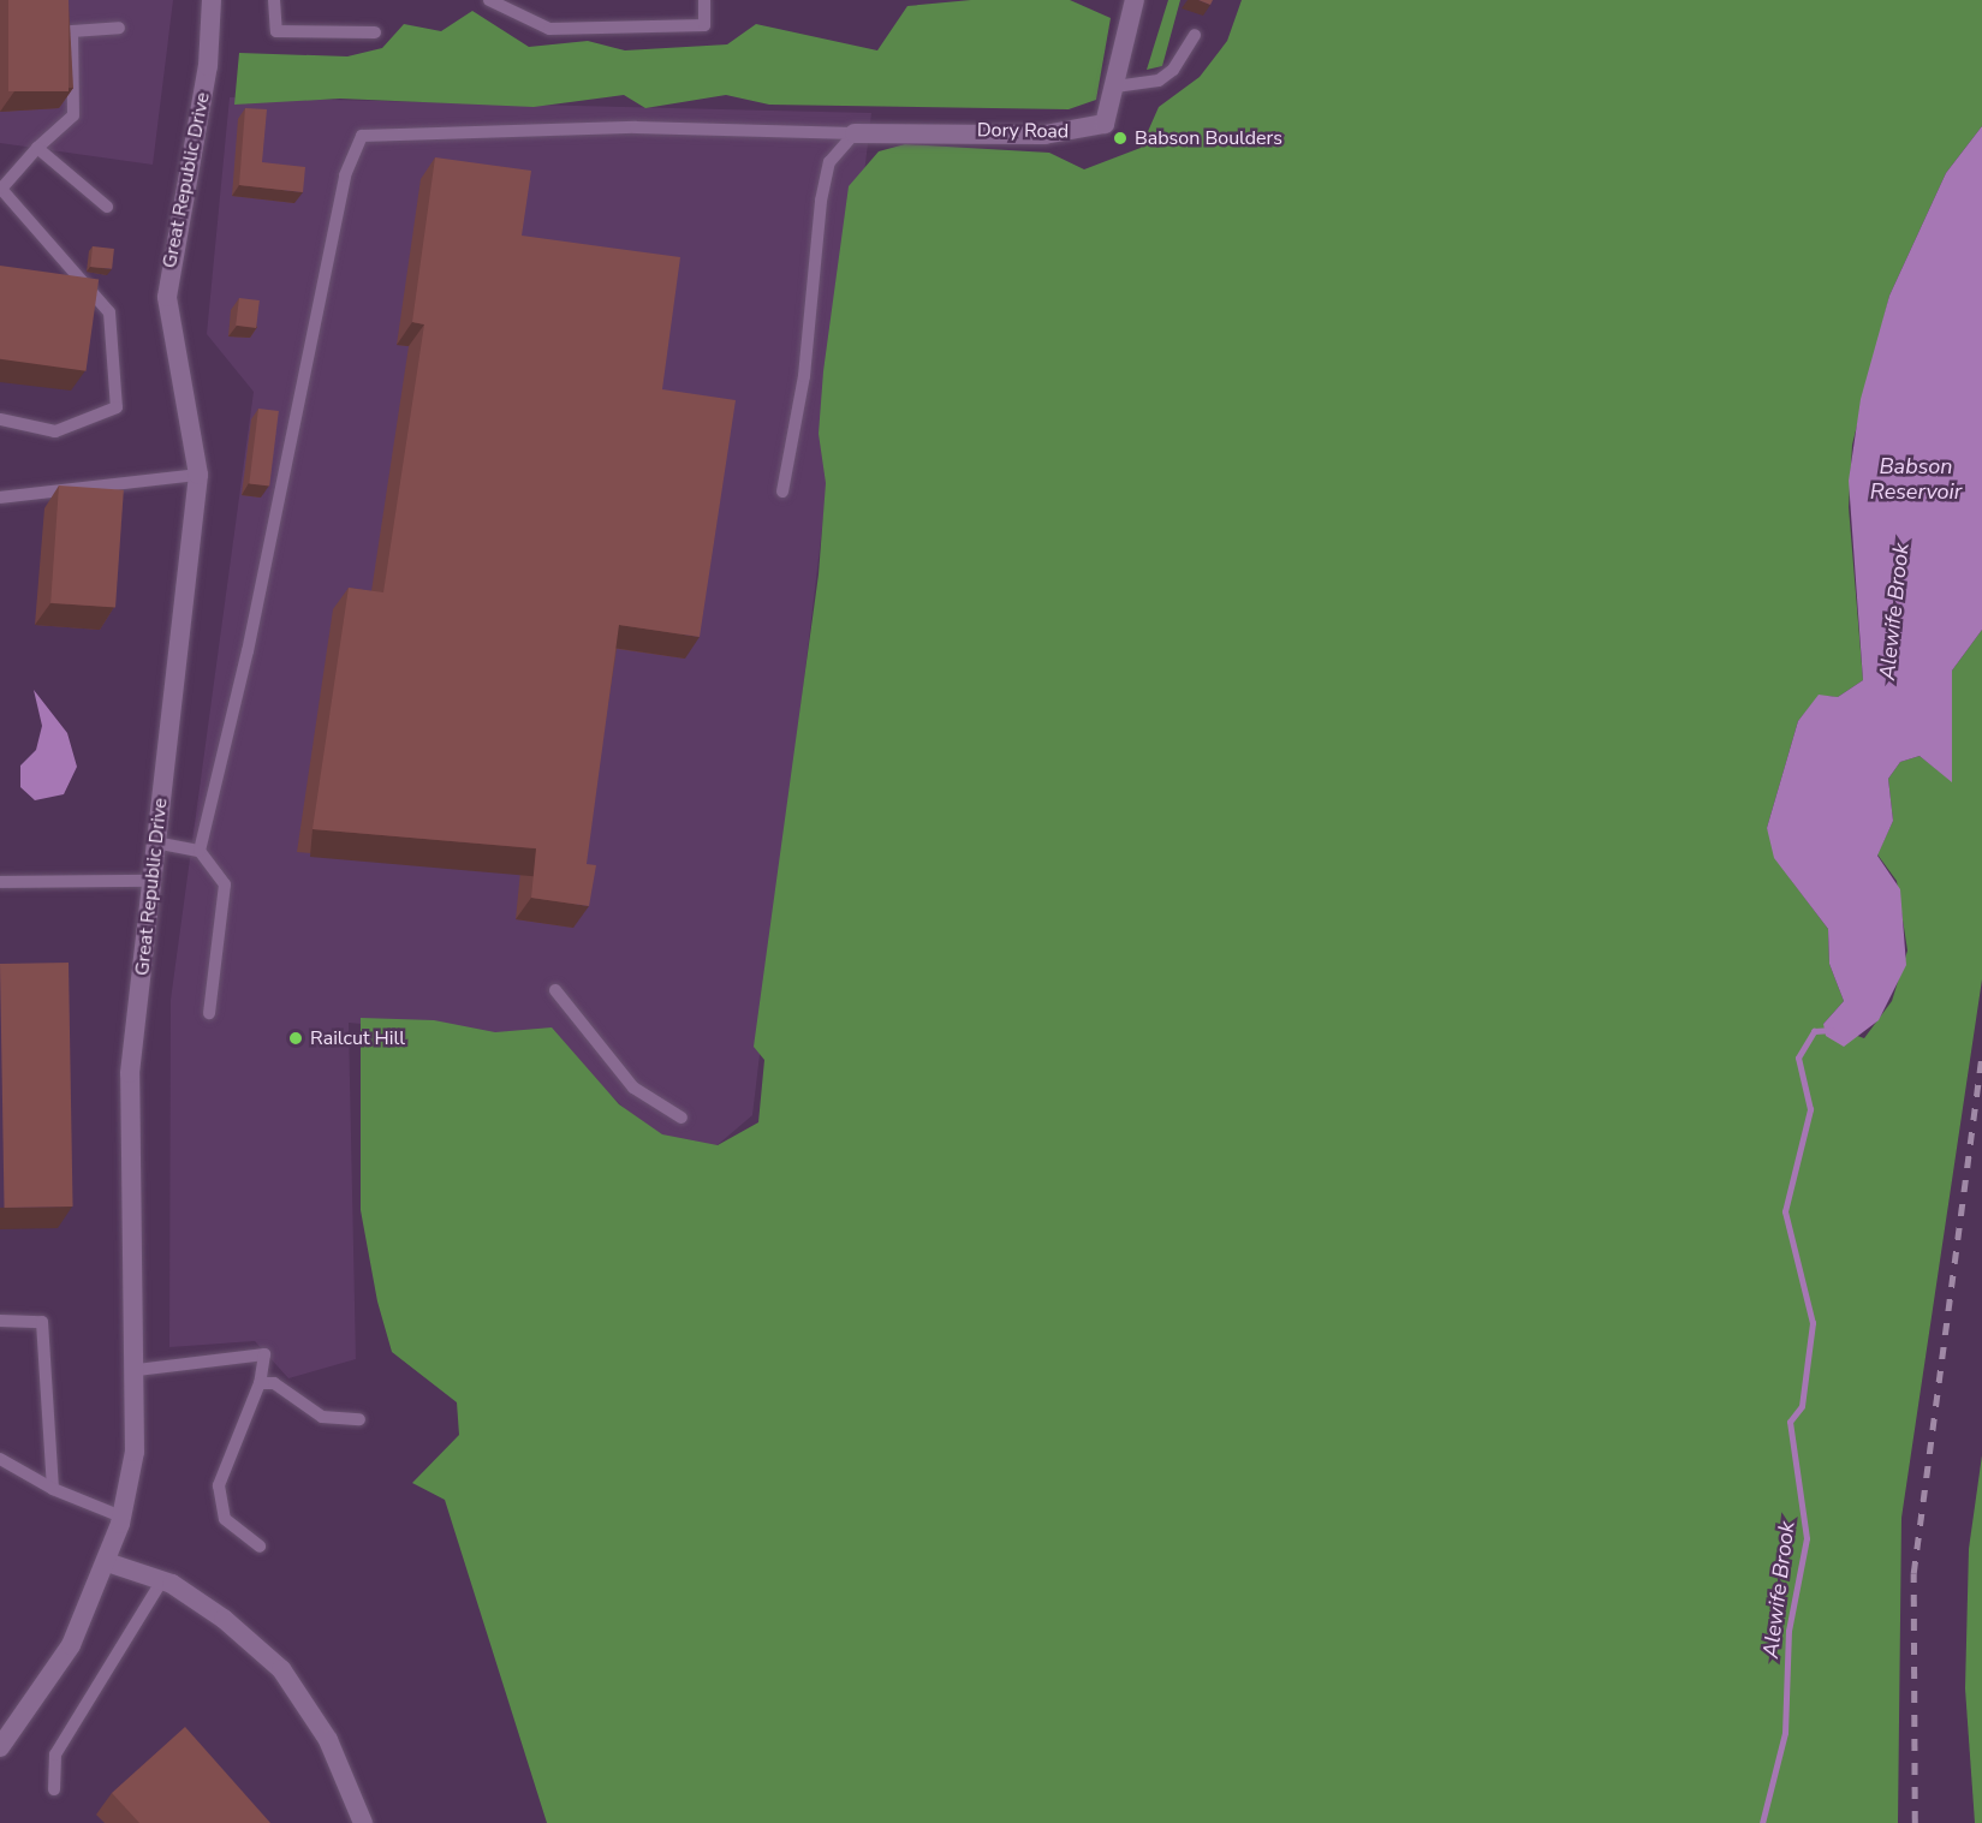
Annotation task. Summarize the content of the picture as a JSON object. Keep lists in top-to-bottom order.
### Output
{
  "streets": {
    "street": ["Dory Road", "Great Republic Drive"]
  },
  "water": ["Babson Reservoir", "Alewife Brook"],
  "places": ["Babson Boulders", "Railcut Hill"]
}
